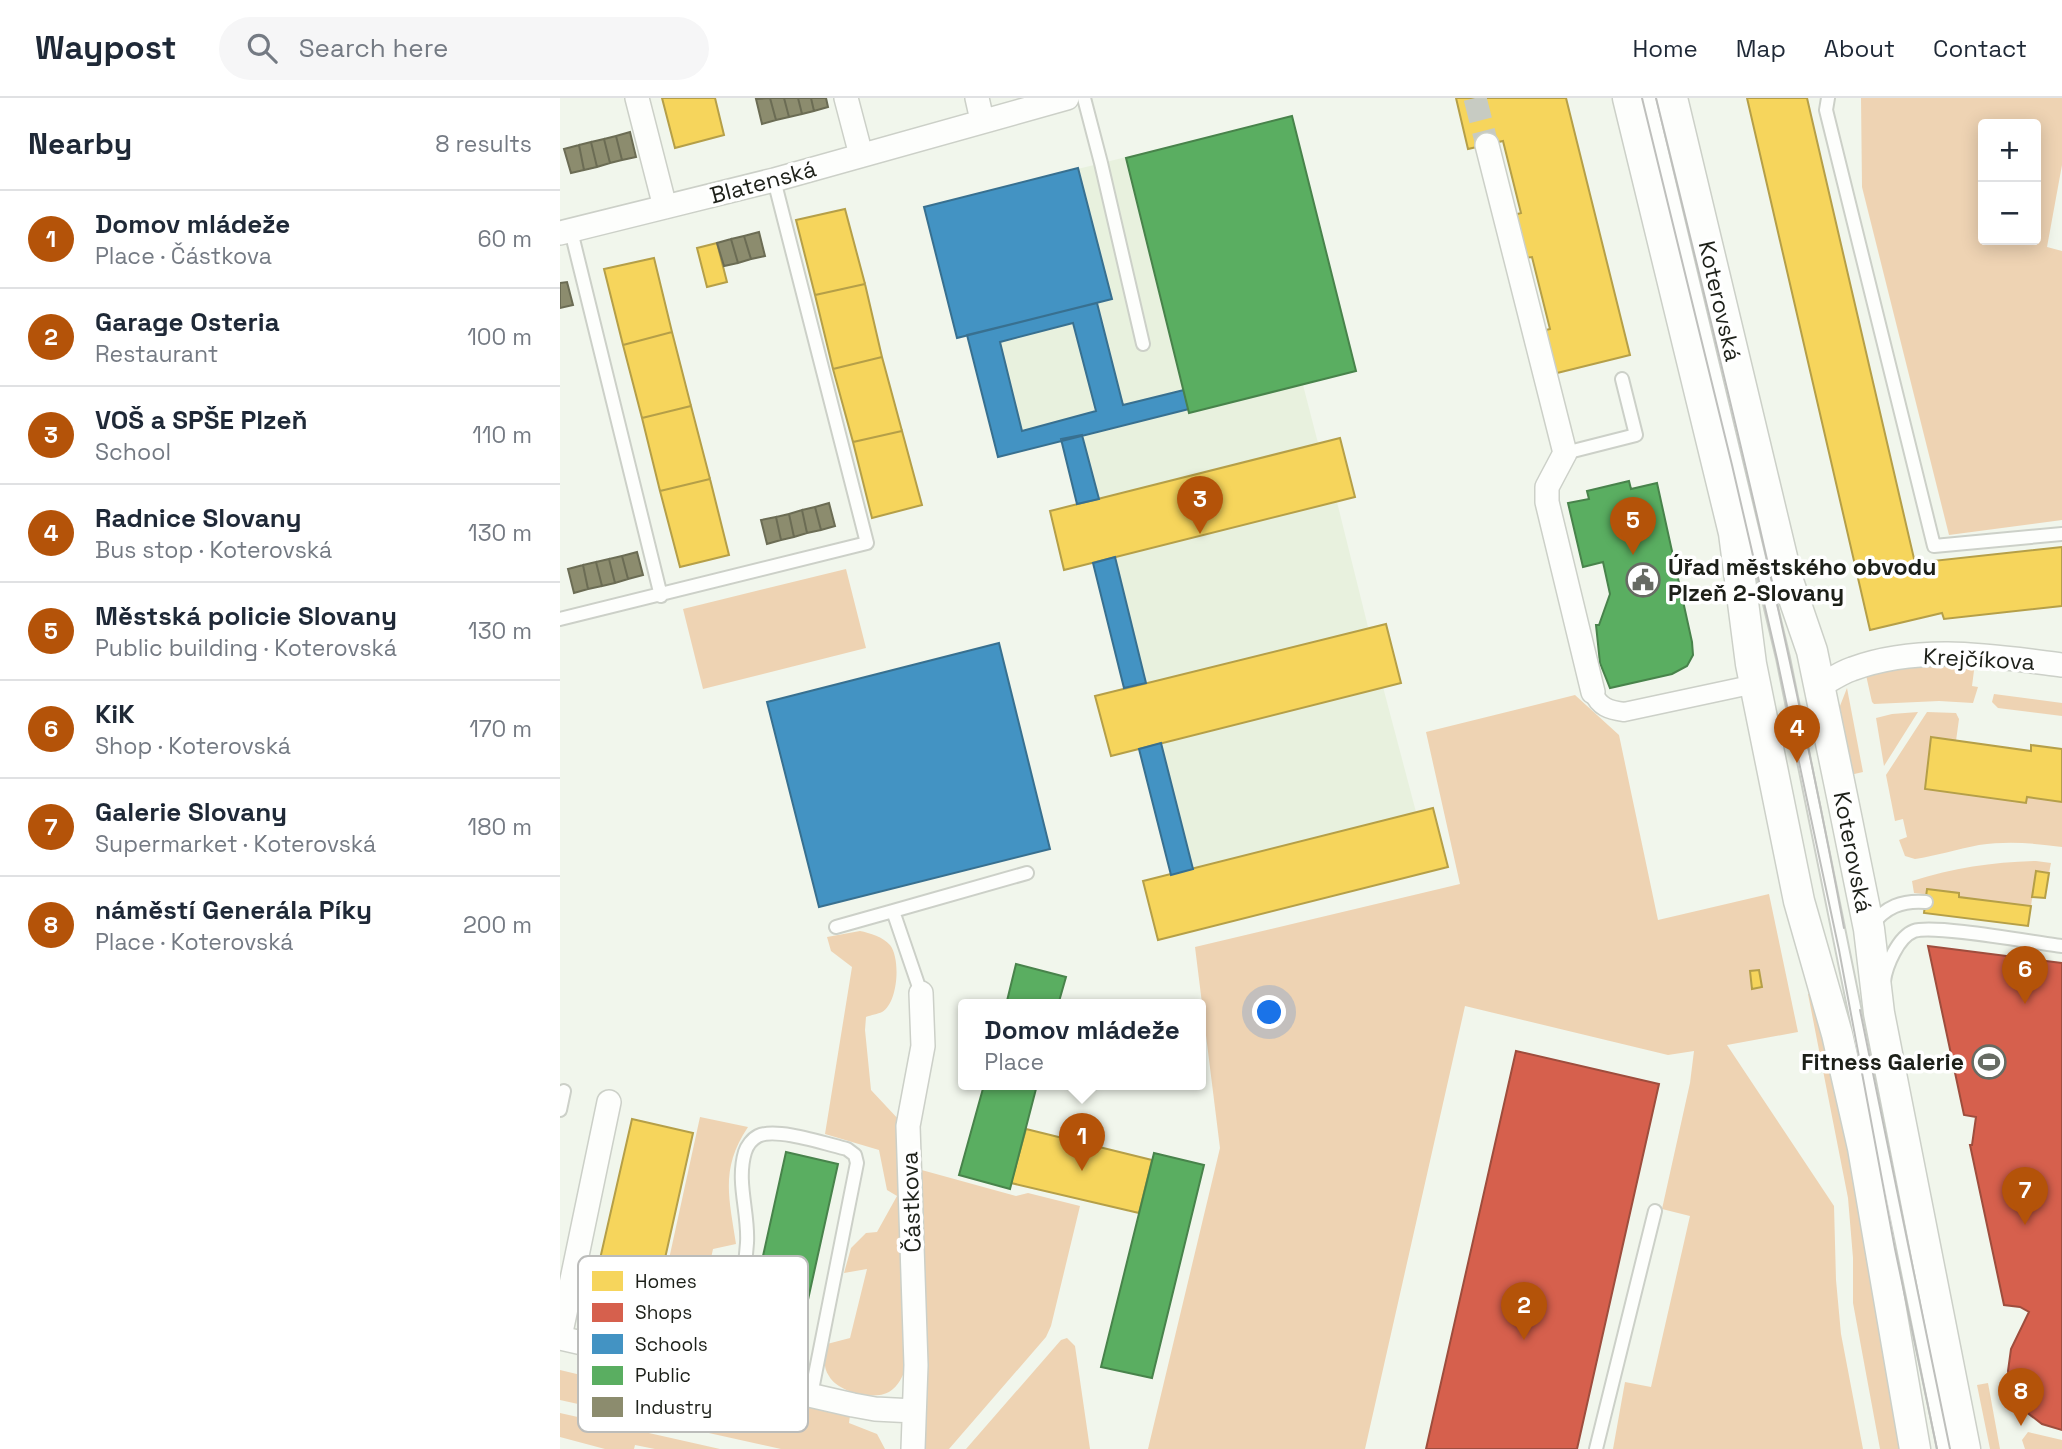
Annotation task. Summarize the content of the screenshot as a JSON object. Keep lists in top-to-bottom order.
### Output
{
  "streets": {
    "street": [
      "Blatenská",
      "Koterovská",
      "Krejčíkova",
      "Částkova"
    ]
  },
  "crossings": [
    ["Koterovská", "Krejčíkova"]
  ],
  "places": {
    "public building": ["Úřad městského obvodu Plzeň 2-Slovany"],
    "sports": ["Fitness Galerie"]
  },
  "legend": [
    "Homes",
    "Shops",
    "Schools",
    "Public",
    "Industry"
  ],
  "page": {
    "header": "Waypost",
    "search": "Search here",
    "nav": [
      "Home",
      "Map",
      "About",
      "Contact"
    ],
    "heading": ["Nearby", "8 results"],
    "map_buttons": ["+", "−"],
    "list": [
      {
        "mark": "1",
        "name": "Domov mládeže",
        "note": "Place · Částkova",
        "value": "60 m"
      },
      {
        "mark": "2",
        "name": "Garage Osteria",
        "note": "Restaurant",
        "value": "100 m"
      },
      {
        "mark": "3",
        "name": "VOŠ a SPŠE Plzeň",
        "note": "School",
        "value": "110 m"
      },
      {
        "mark": "4",
        "name": "Radnice Slovany",
        "note": "Bus stop · Koterovská",
        "value": "130 m"
      },
      {
        "mark": "5",
        "name": "Městská policie Slovany",
        "note": "Public building · Koterovská",
        "value": "130 m"
      },
      {
        "mark": "6",
        "name": "KiK",
        "note": "Shop · Koterovská",
        "value": "170 m"
      },
      {
        "mark": "7",
        "name": "Galerie Slovany",
        "note": "Supermarket · Koterovská",
        "value": "180 m"
      },
      {
        "mark": "8",
        "name": "náměstí Generála Píky",
        "note": "Place · Koterovská",
        "value": "200 m"
      }
    ],
    "pins": [
      "3",
      "5",
      "4",
      "6",
      "1",
      "7",
      "2",
      "8"
    ],
    "popup": ["Domov mládeže", "Place"]
  }
}
